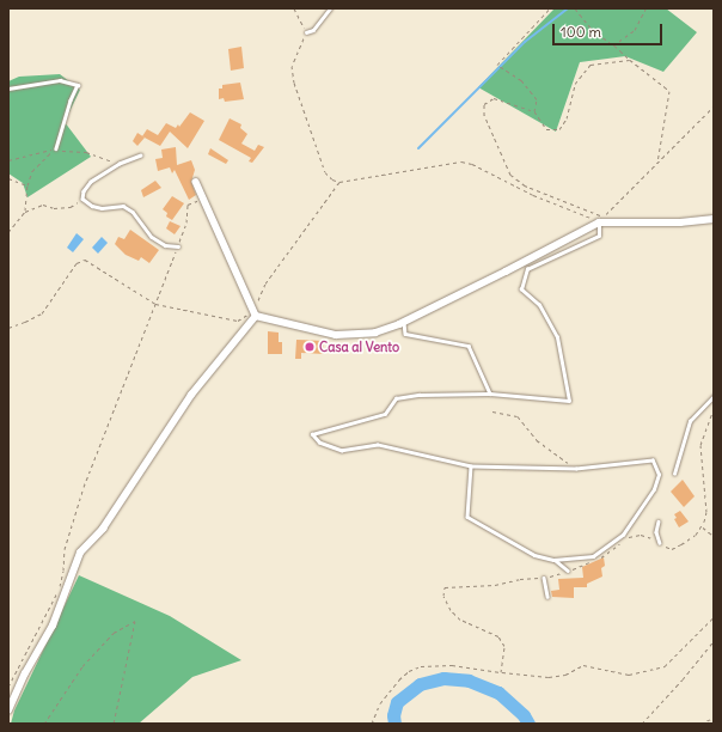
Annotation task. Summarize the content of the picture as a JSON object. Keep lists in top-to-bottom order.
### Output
{
  "places": ["Casa al Vento"],
  "scale_bar": "100 m"
}
